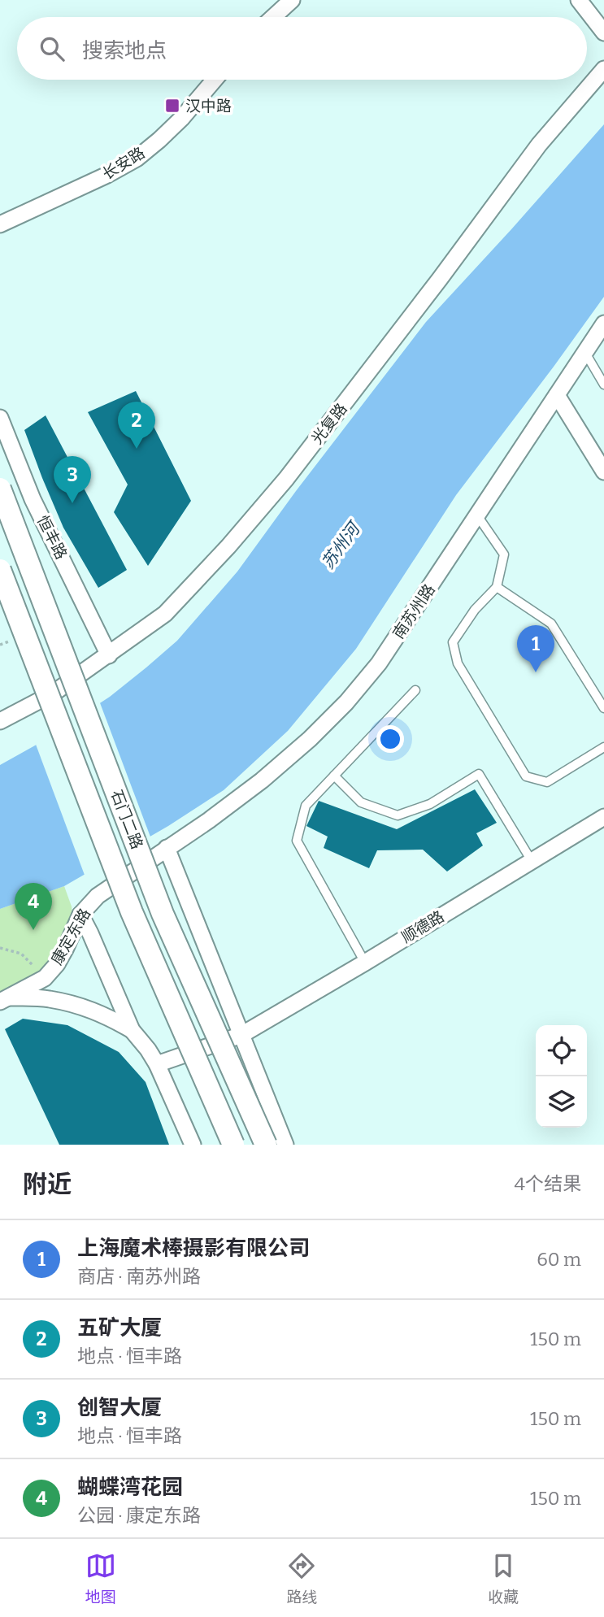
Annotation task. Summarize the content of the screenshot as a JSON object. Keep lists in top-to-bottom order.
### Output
{
  "streets": {
    "main road": ["石门二路"],
    "street": [
      "长安路",
      "光复路",
      "恒丰路",
      "南苏州路",
      "顺德路",
      "康定东路"
    ]
  },
  "crossings": [
    ["光复路", "恒丰路"],
    ["南苏州路", "石门二路"],
    ["南苏州路", "康定东路"],
    ["石门二路", "顺德路"],
    ["石门二路", "康定东路"]
  ],
  "water": ["苏州河"],
  "places": {
    "transit": ["汉中路"]
  },
  "page": {
    "search": "搜索地点",
    "pins": [
      "2",
      "3",
      "1",
      "4"
    ],
    "heading": ["附近", "4个结果"],
    "list": [
      {
        "mark": "1",
        "name": "上海魔术棒摄影有限公司",
        "note": "商店 · 南苏州路",
        "value": "60 m"
      },
      {
        "mark": "2",
        "name": "五矿大厦",
        "note": "地点 · 恒丰路",
        "value": "150 m"
      },
      {
        "mark": "3",
        "name": "创智大厦",
        "note": "地点 · 恒丰路",
        "value": "150 m"
      },
      {
        "mark": "4",
        "name": "蝴蝶湾花园",
        "note": "公园 · 康定东路",
        "value": "150 m"
      }
    ],
    "nav": ["地图", "路线", "收藏"]
  }
}
